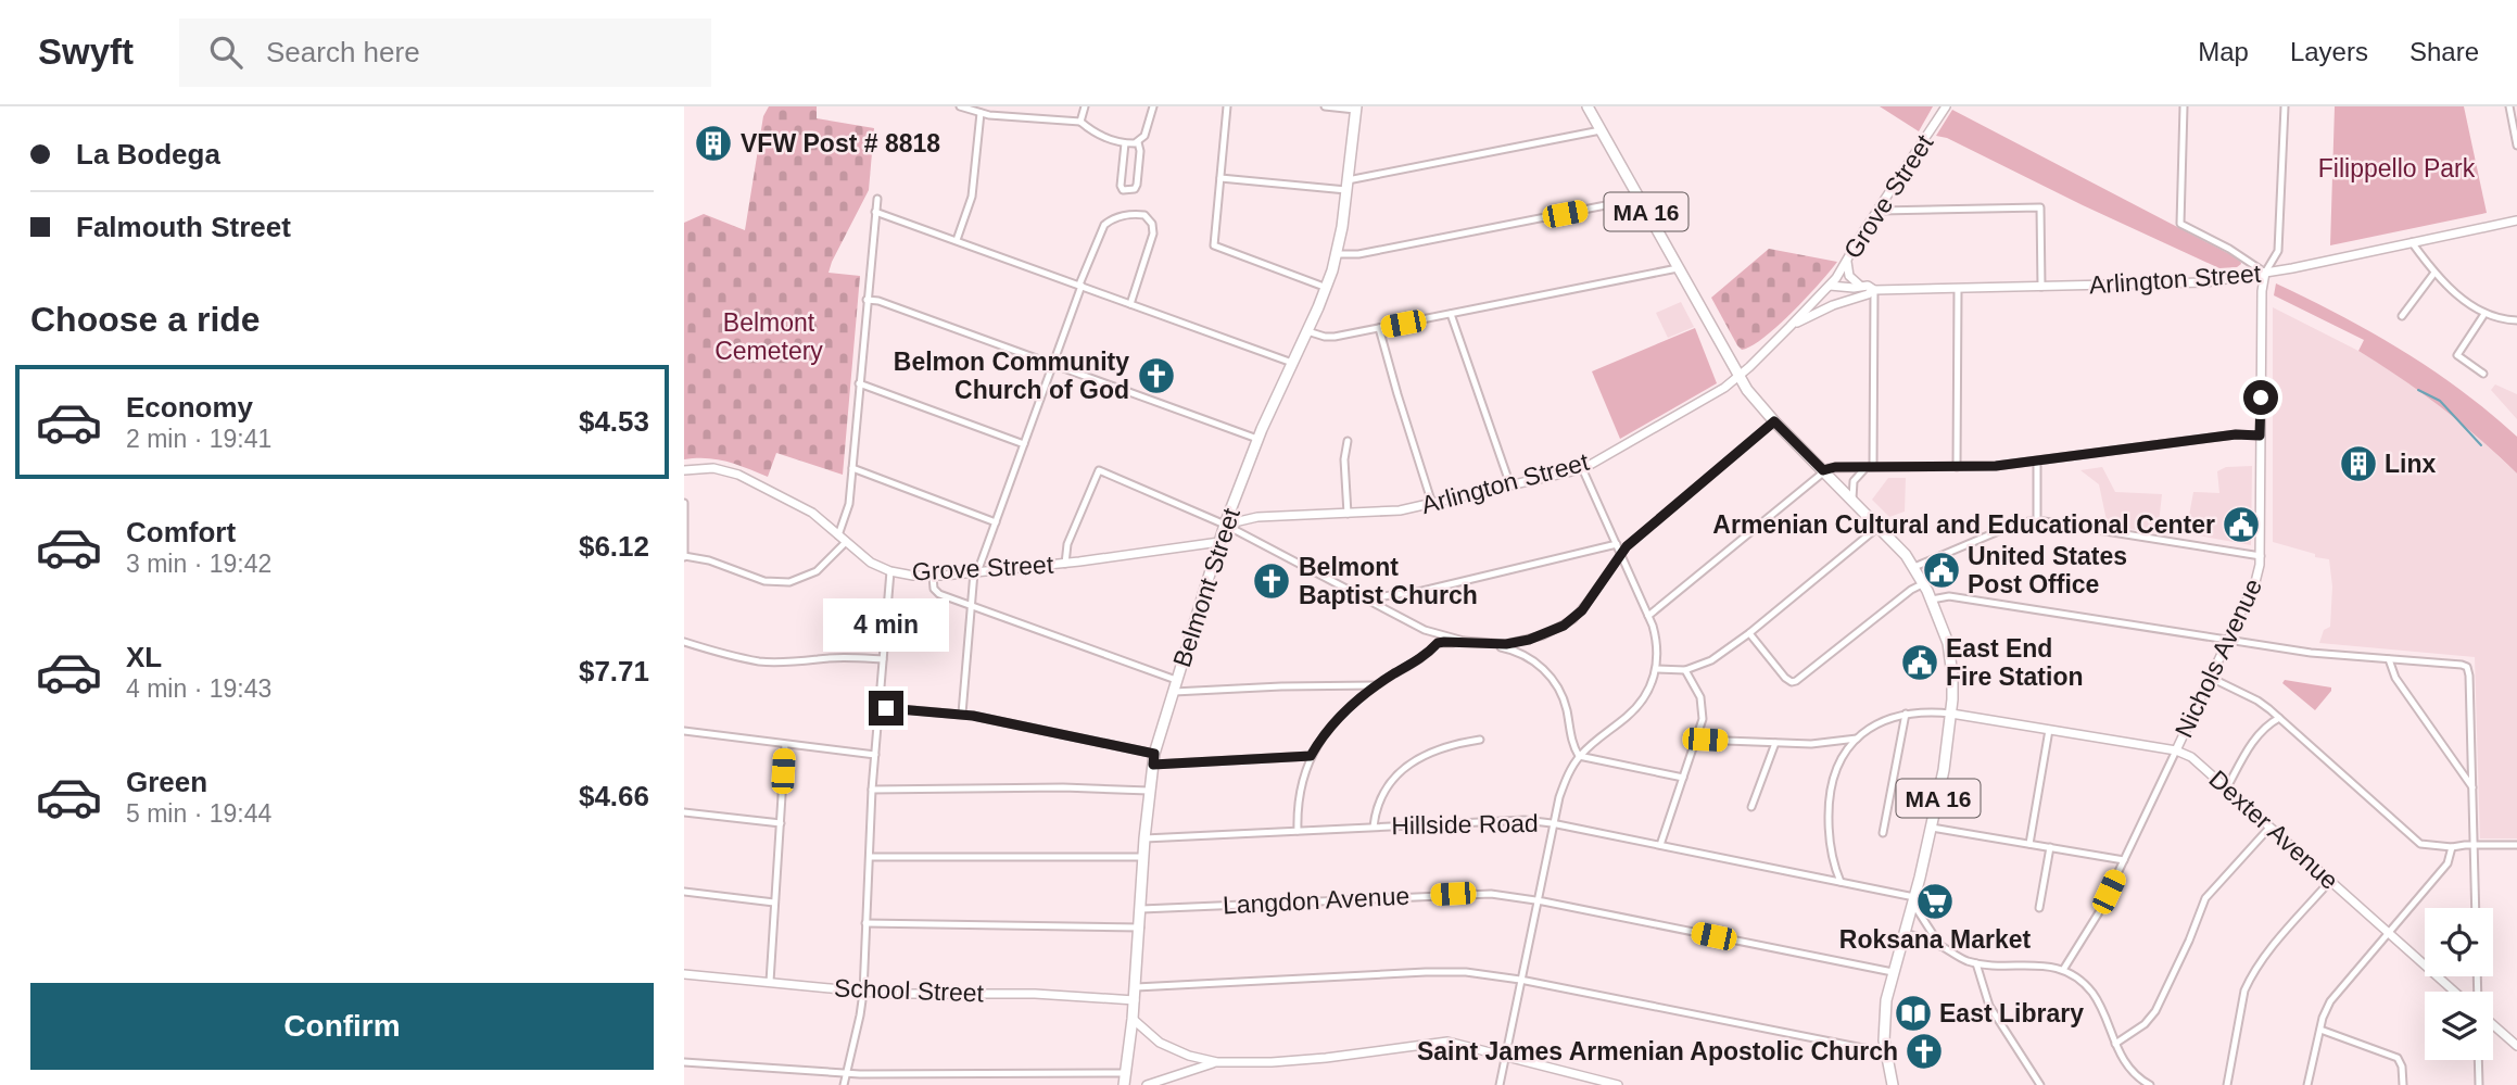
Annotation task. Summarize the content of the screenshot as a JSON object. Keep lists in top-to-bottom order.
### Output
{
  "streets": {
    "main road": ["MA 16", "Belmont Street"],
    "street": [
      "Grove Street",
      "Arlington Street",
      "Nichols Avenue",
      "Hillside Road",
      "Dexter Avenue",
      "Langdon Avenue",
      "School Street"
    ]
  },
  "crossings": [
    ["Grove Street", "Arlington Street"],
    ["Grove Street", "Belmont Street"],
    ["MA 16", "Arlington Street"],
    ["MA 16", "Hillside Road"],
    ["MA 16", "Dexter Avenue"],
    ["MA 16", "Langdon Avenue"],
    ["Arlington Street", "Belmont Street"],
    ["Arlington Street", "Nichols Avenue"],
    ["Belmont Street", "Hillside Road"],
    ["Belmont Street", "Langdon Avenue"],
    ["Belmont Street", "School Street"],
    ["Nichols Avenue", "Dexter Avenue"]
  ],
  "parks": ["Filippello Park", "Belmont Cemetery"],
  "places": {
    "building": ["VFW Post # 8818", "Linx"],
    "church": ["Belmon Community Church of God", "Belmont Baptist Church", "Saint James Armenian Apostolic Church"],
    "public building": ["Armenian Cultural and Educational Center", "United States Post Office", "East End Fire Station"],
    "supermarket": ["Roksana Market"],
    "library": ["East Library"]
  },
  "page": {
    "header": "Swyft",
    "search": "Search here",
    "nav": ["Map", "Layers", "Share"],
    "banner": ["La Bodega", "Falmouth Street"],
    "heading": "Choose a ride",
    "list": [
      {
        "name": "Economy",
        "note": "2 min · 19:41",
        "value": "$4.53"
      },
      {
        "name": "Comfort",
        "note": "3 min · 19:42",
        "value": "$6.12"
      },
      {
        "name": "XL",
        "note": "4 min · 19:43",
        "value": "$7.71"
      },
      {
        "name": "Green",
        "note": "5 min · 19:44",
        "value": "$4.66"
      }
    ],
    "bubble": "4 min",
    "buttons": "Confirm"
  }
}
